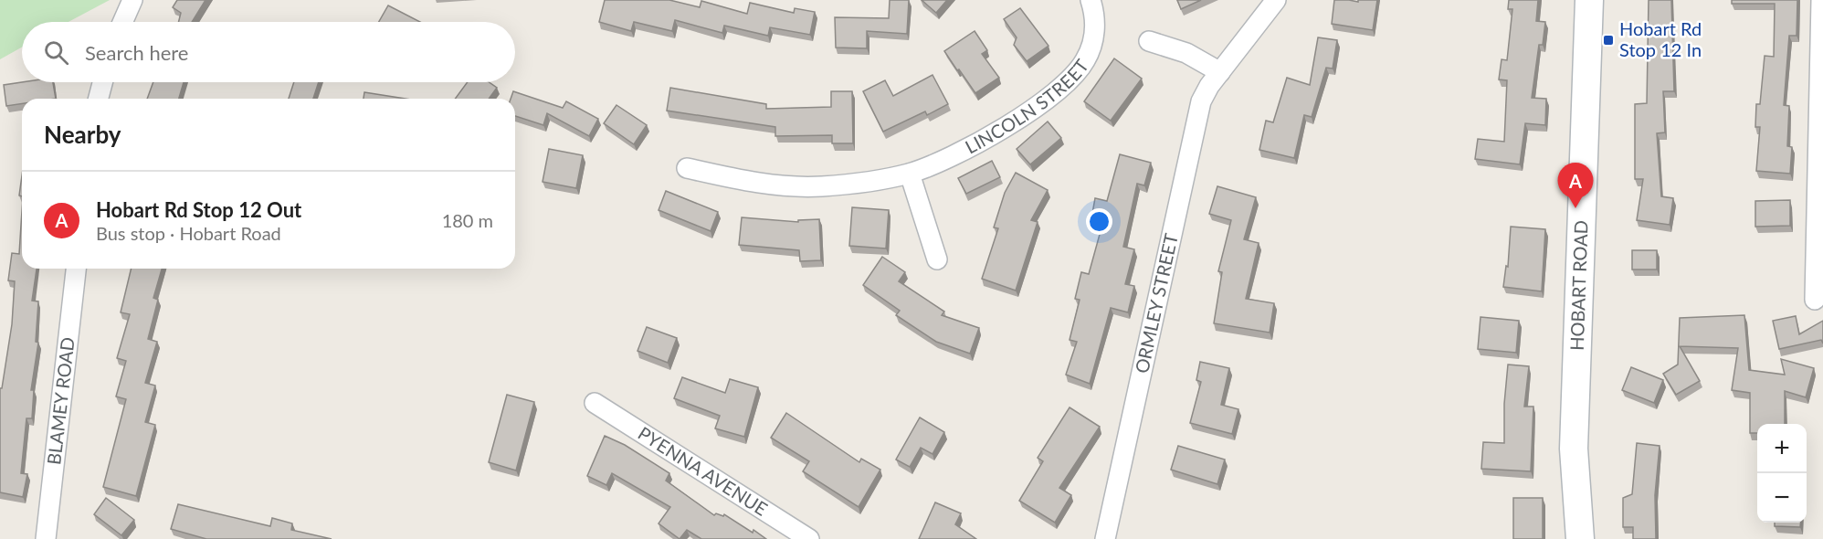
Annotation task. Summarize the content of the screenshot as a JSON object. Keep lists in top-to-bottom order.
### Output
{
  "streets": {
    "main road": ["HOBART ROAD"],
    "street": [
      "LINCOLN STREET",
      "ORMLEY STREET",
      "BLAMEY ROAD",
      "PYENNA AVENUE"
    ]
  },
  "places": {
    "transit": ["Hobart Rd Stop 12 In"]
  },
  "page": {
    "search": "Search here",
    "heading": "Nearby",
    "pins": "A",
    "list": [
      {
        "mark": "A",
        "name": "Hobart Rd Stop 12 Out",
        "note": "Bus stop · Hobart Road",
        "value": "180 m"
      }
    ],
    "map_buttons": ["+", "−"]
  }
}
